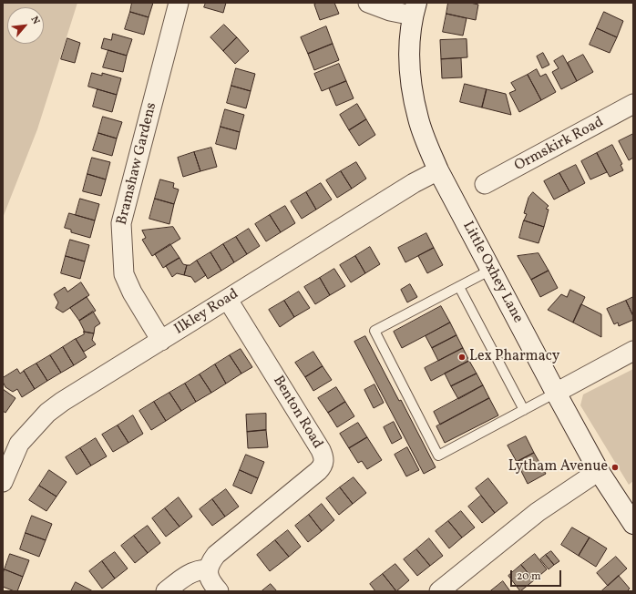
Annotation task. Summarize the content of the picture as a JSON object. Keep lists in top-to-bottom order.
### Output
{
  "streets": {
    "main road": ["Little Oxhey Lane"],
    "street": [
      "Ormskirk Road",
      "Bramshaw Gardens",
      "Ilkley Road",
      "Benton Road"
    ]
  },
  "crossings": [
    ["Bramshaw Gardens", "Ilkley Road"],
    ["Little Oxhey Lane", "Ilkley Road"],
    ["Ilkley Road", "Benton Road"]
  ],
  "places": ["Lex Pharmacy", "Lytham Avenue"],
  "scale_bar": "20 m",
  "north": "top right"
}
